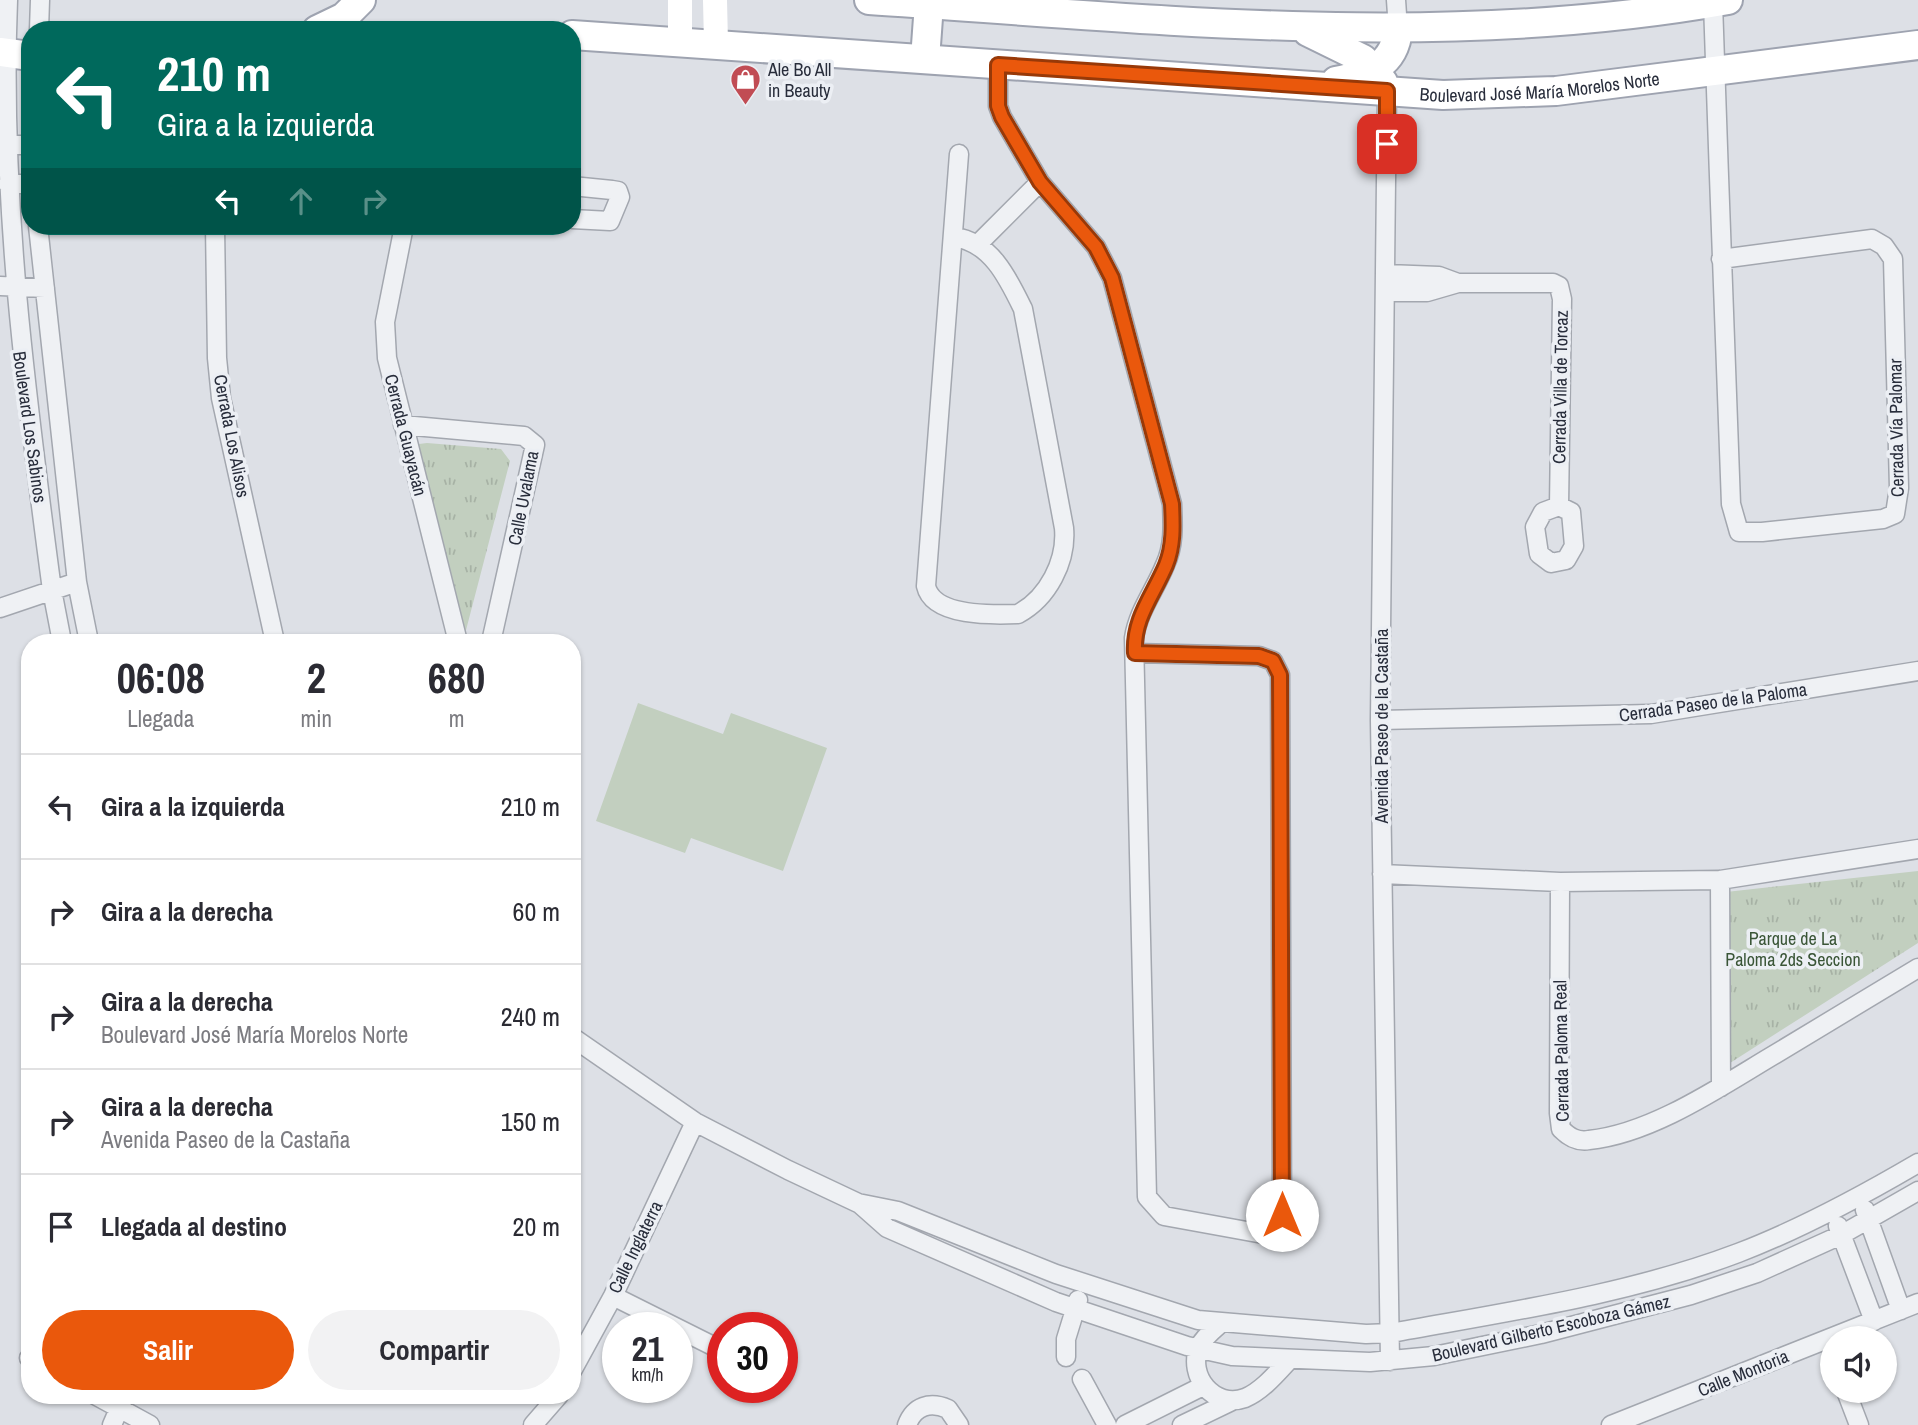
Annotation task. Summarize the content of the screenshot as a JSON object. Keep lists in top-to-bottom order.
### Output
{
  "streets": {
    "main road": ["Boulevard José María Morelos Norte"],
    "street": [
      "Cerrada Villa de Torcaz",
      "Boulevard Los Sabinos",
      "Cerrada Vía Palomar",
      "Cerrada Guayacán",
      "Cerrada Los Alisos",
      "Calle Uvalama",
      "Cerrada Paseo de la Paloma",
      "Avenida Paseo de la Castaña",
      "Cerrada Paloma Real",
      "Calle Inglaterra",
      "Boulevard Gilberto Escoboza Gámez",
      "Calle Montoria"
    ]
  },
  "crossings": [
    ["Boulevard José María Morelos Norte", "Cerrada Vía Palomar"],
    ["Boulevard José María Morelos Norte", "Avenida Paseo de la Castaña"],
    ["Cerrada Villa de Torcaz", "Avenida Paseo de la Castaña"],
    ["Cerrada Guayacán", "Calle Uvalama"],
    ["Cerrada Paseo de la Paloma", "Avenida Paseo de la Castaña"],
    ["Avenida Paseo de la Castaña", "Boulevard Gilberto Escoboza Gámez"],
    ["Calle Inglaterra", "Boulevard Gilberto Escoboza Gámez"]
  ],
  "parks": ["Parque de La Paloma 2ds Seccion"],
  "places": {
    "shop": ["Ale Bo All in Beauty"]
  },
  "page": {
    "turn": ["210 m", "Gira a la izquierda"],
    "eta": [
      "06:08",
      "Llegada",
      "2",
      "min",
      "680",
      "m"
    ],
    "list": [
      {
        "name": "Gira a la izquierda",
        "value": "210 m"
      },
      {
        "name": "Gira a la derecha",
        "value": "60 m"
      },
      {
        "name": "Gira a la derecha",
        "note": "Boulevard José María Morelos Norte",
        "value": "240 m"
      },
      {
        "name": "Gira a la derecha",
        "note": "Avenida Paseo de la Castaña",
        "value": "150 m"
      },
      {
        "name": "Llegada al destino",
        "value": "20 m"
      }
    ],
    "buttons": ["Salir", "Compartir"],
    "speed": "21 km/h",
    "limit": "30"
  }
}
